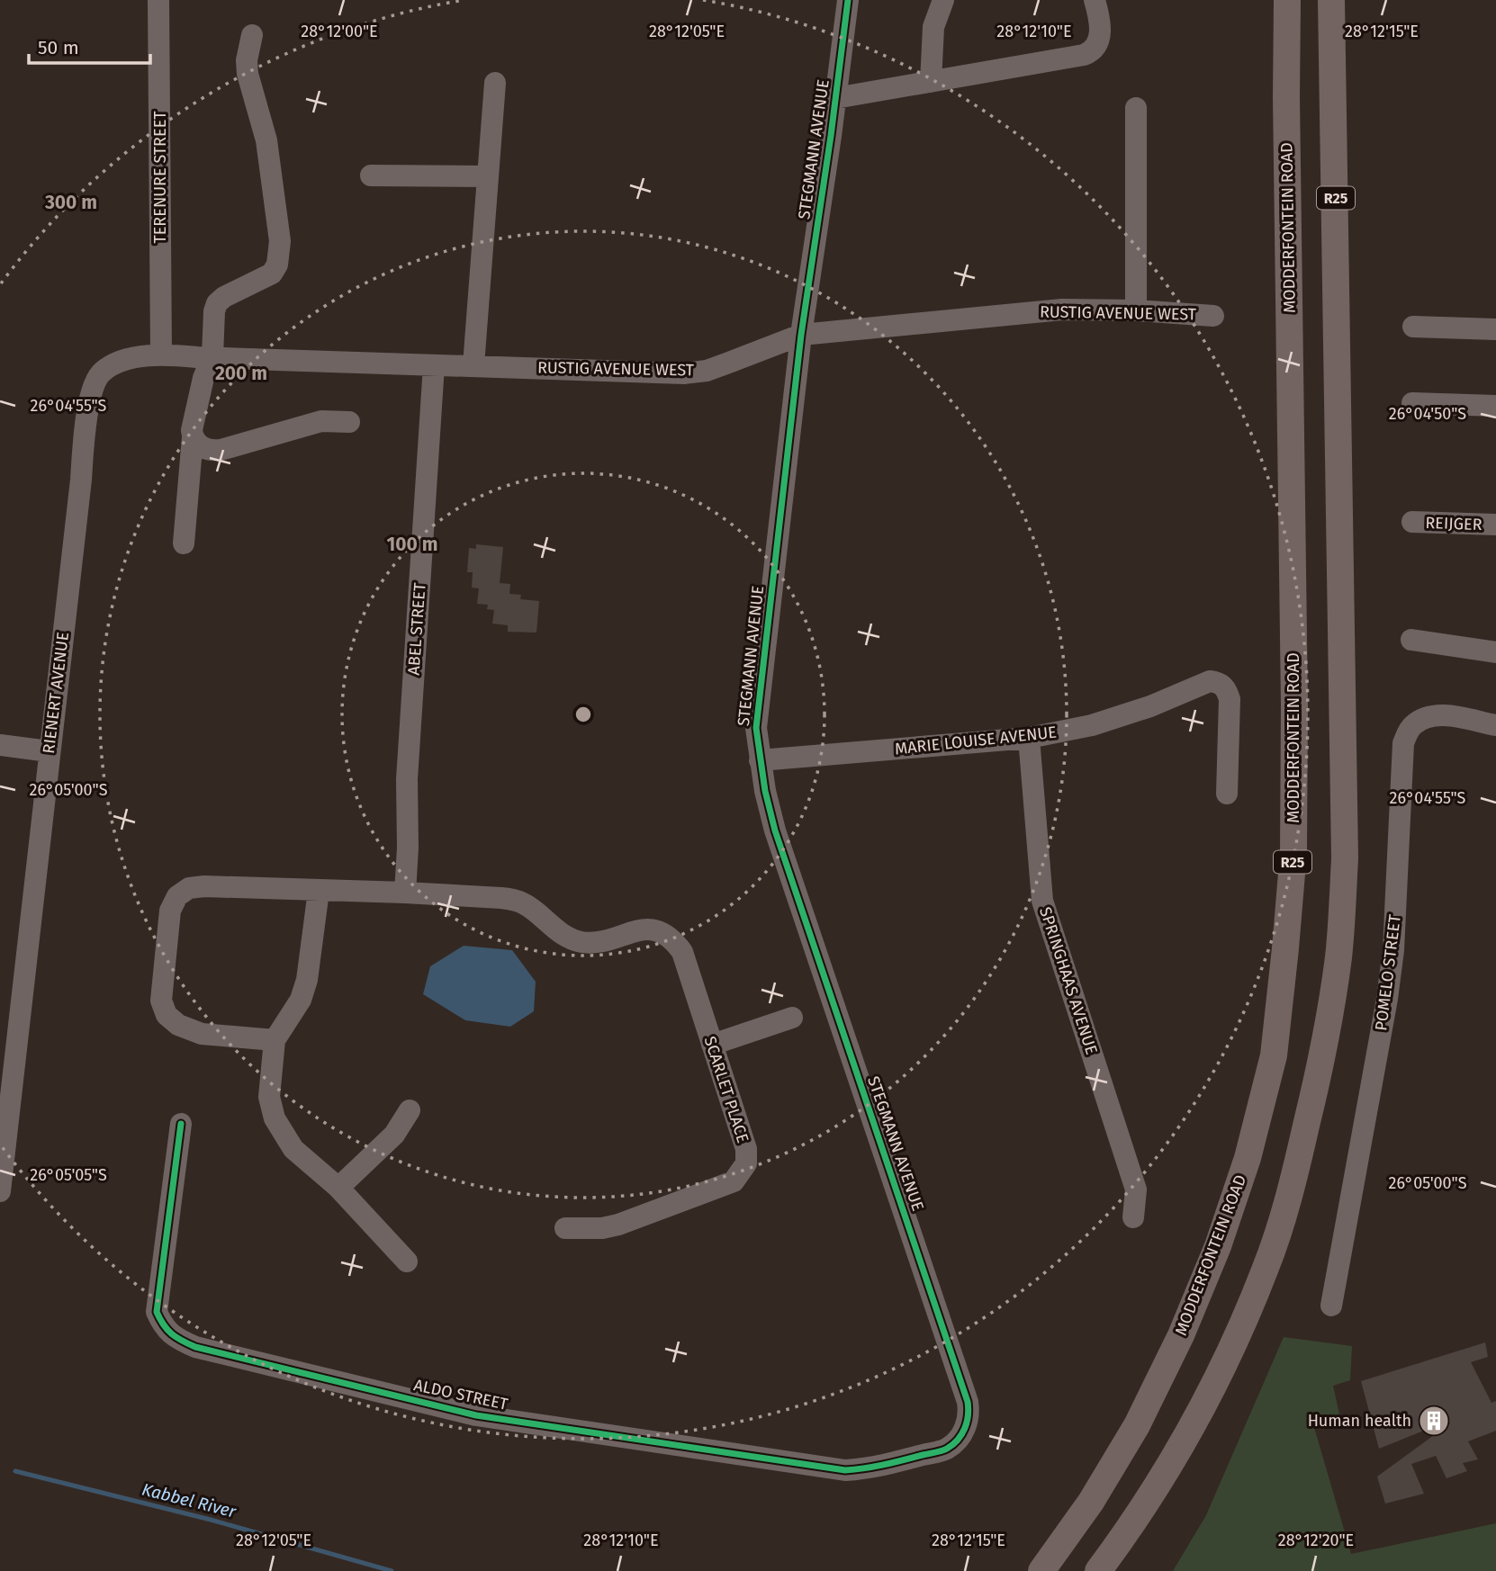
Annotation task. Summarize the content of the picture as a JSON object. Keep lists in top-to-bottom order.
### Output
{
  "streets": {
    "main road": ["R25", "MODDERFONTEIN ROAD"],
    "street": [
      "STEGMANN AVENUE",
      "TERENURE STREET",
      "RUSTIG AVENUE WEST",
      "REIJGER",
      "ABEL STREET",
      "RIENERT AVENUE",
      "MARIE LOUISE AVENUE",
      "POMELO STREET",
      "SPRINGHAAS AVENUE",
      "SCARLET PLACE",
      "ALDO STREET"
    ]
  },
  "crossings": [
    ["STEGMANN AVENUE", "RUSTIG AVENUE WEST"],
    ["STEGMANN AVENUE", "MARIE LOUISE AVENUE"],
    ["STEGMANN AVENUE", "ALDO STREET"],
    ["TERENURE STREET", "RUSTIG AVENUE WEST"],
    ["TERENURE STREET", "RIENERT AVENUE"],
    ["RUSTIG AVENUE WEST", "ABEL STREET"],
    ["RUSTIG AVENUE WEST", "RIENERT AVENUE"],
    ["ABEL STREET", "SCARLET PLACE"],
    ["MARIE LOUISE AVENUE", "SPRINGHAAS AVENUE"]
  ],
  "water": ["Kabbel River"],
  "places": {
    "building": ["Human health"]
  },
  "scale_bar": "50 m",
  "coordinates": [
    "28°12'00\"E",
    "28°12'05\"E",
    "28°12'10\"E",
    "28°12'15\"E",
    "26°04'55\"S",
    "26°04'50\"S",
    "26°05'00\"S",
    "26°05'05\"S",
    "28°12'20\"E"
  ],
  "rings": ["300 m", "200 m", "100 m"]
}
